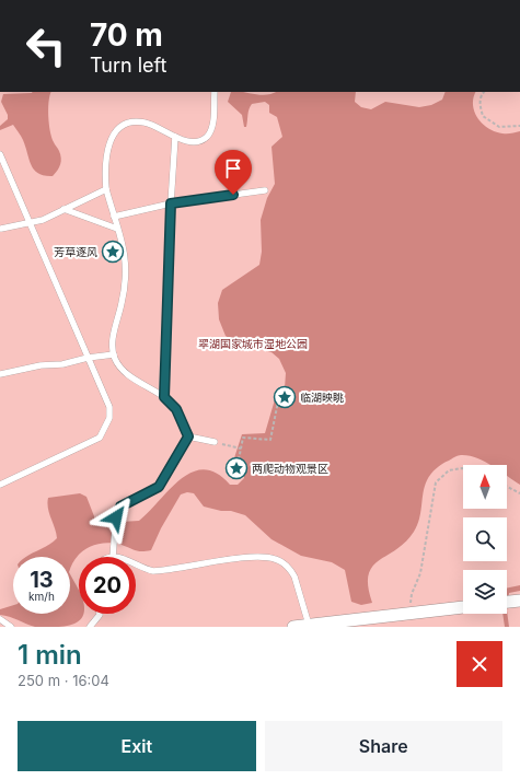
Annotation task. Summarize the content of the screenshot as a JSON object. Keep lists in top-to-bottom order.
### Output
{
  "parks": ["翠湖国家城市湿地公园"],
  "places": {
    "place": ["芳草逐风", "临湖映眺", "两爬动物观景区"]
  },
  "north": "top",
  "page": {
    "turn": ["70 m", "Turn left"],
    "speed": "13 km/h",
    "limit": "20",
    "heading": ["1 min", "250 m · 16:04"],
    "buttons": ["Exit", "Share"]
  }
}
